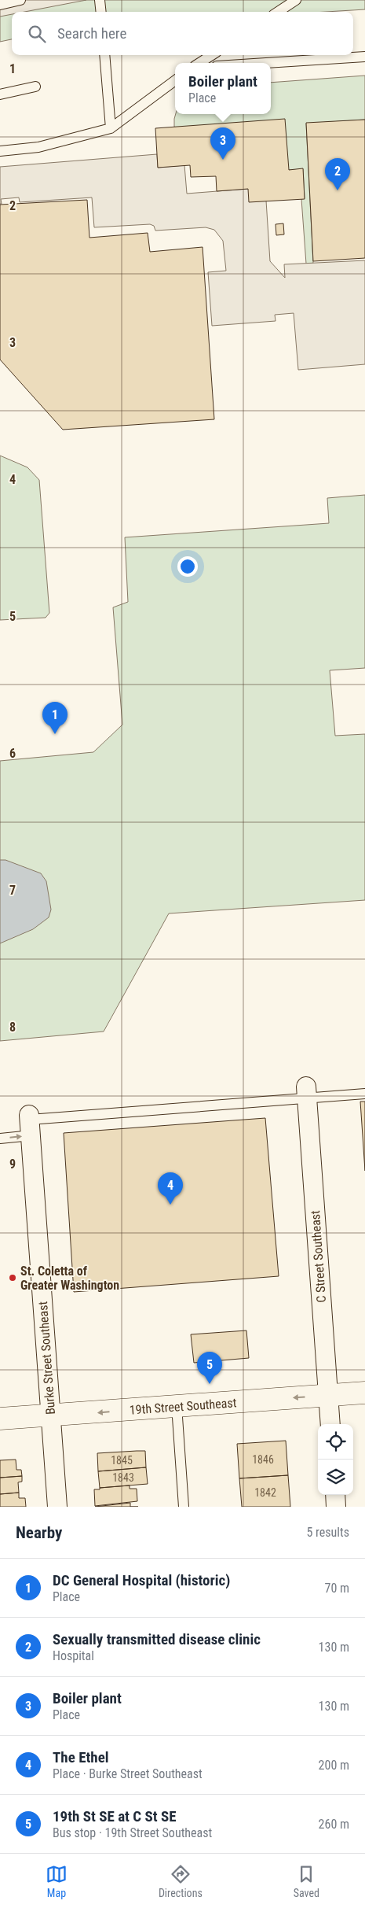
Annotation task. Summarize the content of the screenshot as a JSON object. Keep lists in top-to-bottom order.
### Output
{
  "streets": {
    "main road": ["19th Street Southeast"],
    "street": ["C Street Southeast", "Burke Street Southeast"]
  },
  "crossings": [
    ["C Street Southeast", "19th Street Southeast"],
    ["Burke Street Southeast", "19th Street Southeast"]
  ],
  "one_way": ["19th Street Southeast"],
  "places": ["St. Coletta of Greater Washington"],
  "house_numbers": [
    "1846",
    "1845",
    "1843",
    "1842"
  ],
  "page": {
    "search": "Search here",
    "popup": ["Boiler plant", "Place"],
    "pins": [
      "3",
      "2",
      "1",
      "4",
      "5"
    ],
    "heading": ["Nearby", "5 results"],
    "list": [
      {
        "mark": "1",
        "name": "DC General Hospital (historic)",
        "note": "Place",
        "value": "70 m"
      },
      {
        "mark": "2",
        "name": "Sexually transmitted disease clinic",
        "note": "Hospital",
        "value": "130 m"
      },
      {
        "mark": "3",
        "name": "Boiler plant",
        "note": "Place",
        "value": "130 m"
      },
      {
        "mark": "4",
        "name": "The Ethel",
        "note": "Place · Burke Street Southeast",
        "value": "200 m"
      },
      {
        "mark": "5",
        "name": "19th St SE at C St SE",
        "note": "Bus stop · 19th Street Southeast",
        "value": "260 m"
      }
    ],
    "nav": ["Map", "Directions", "Saved"]
  },
  "grid": {
    "rows": [
      "1",
      "2",
      "3",
      "4",
      "5",
      "6",
      "7",
      "8",
      "9"
    ]
  }
}
